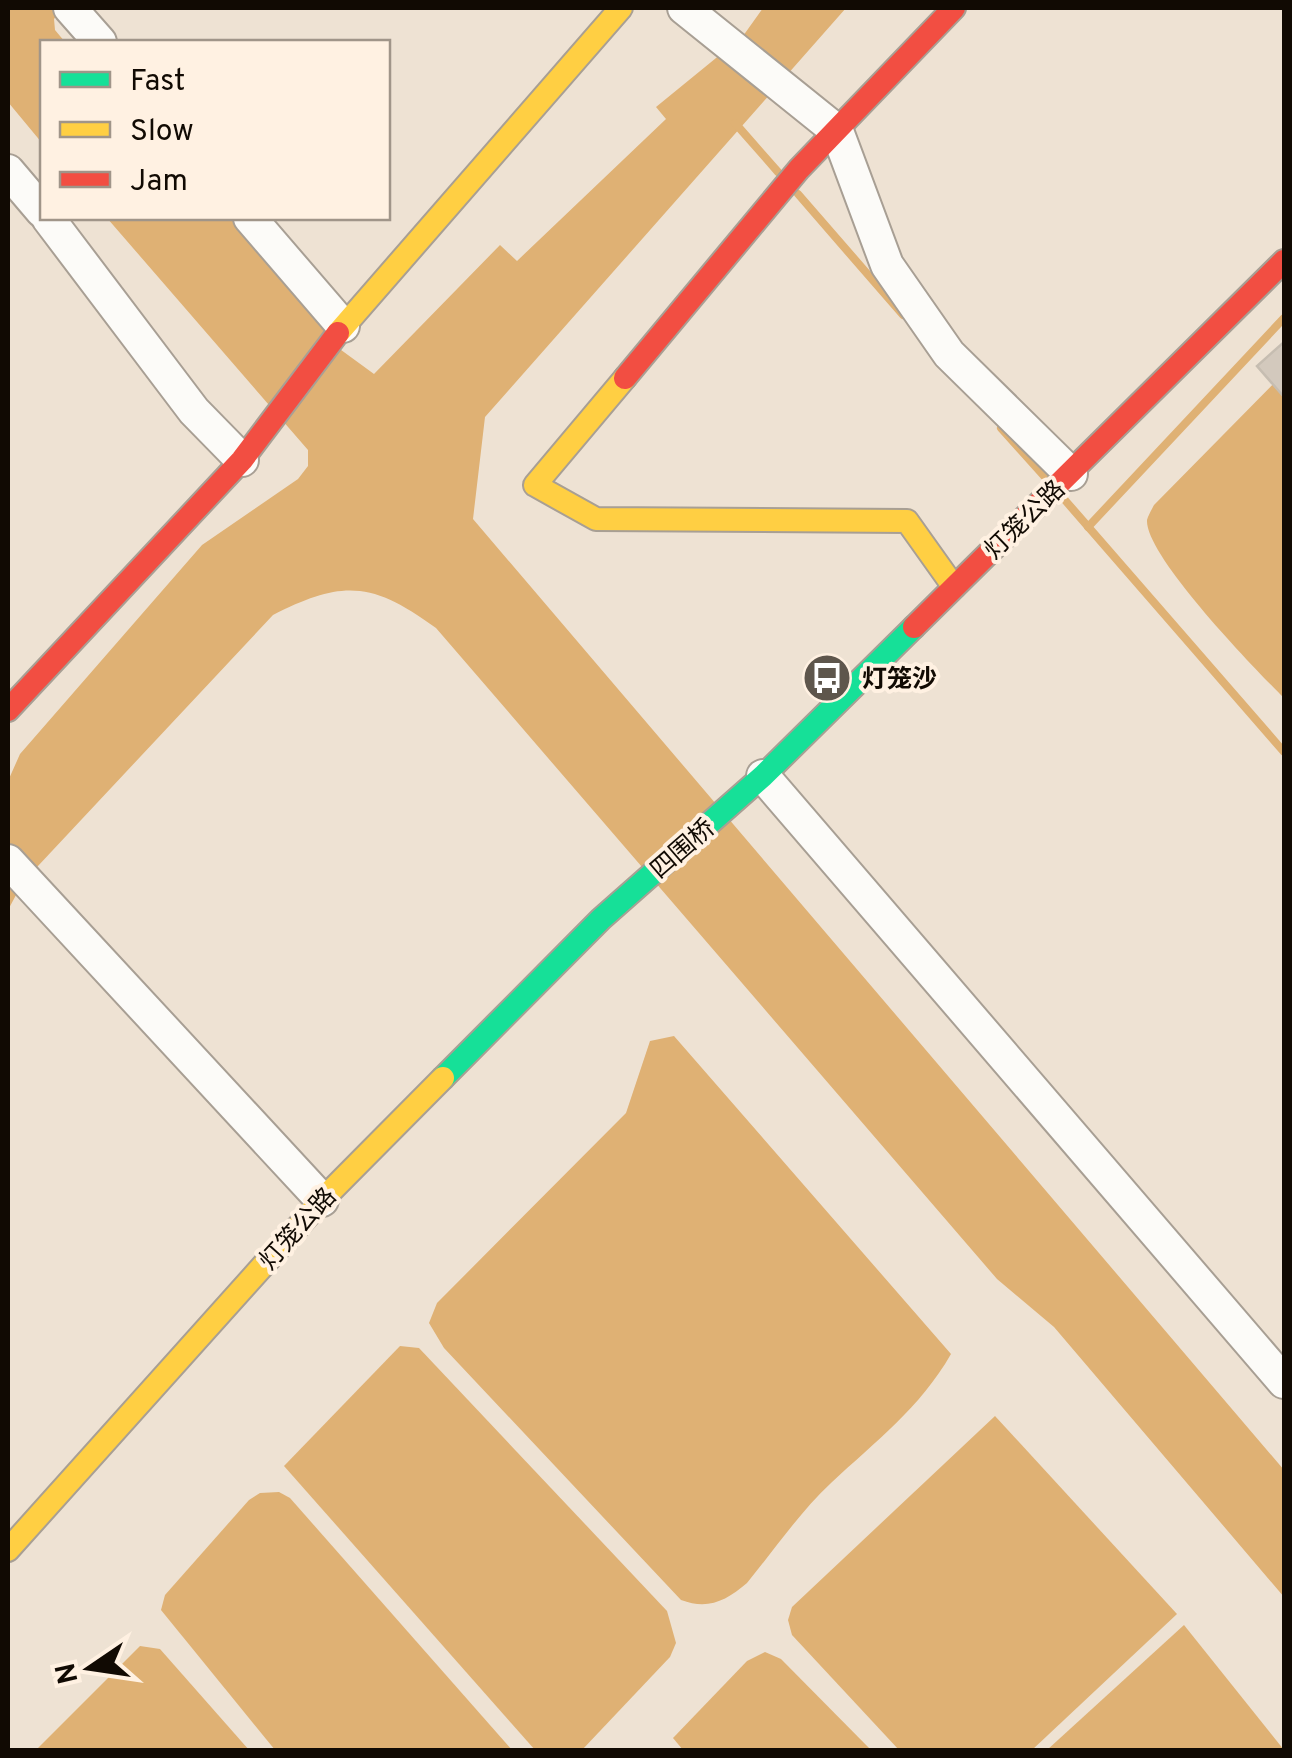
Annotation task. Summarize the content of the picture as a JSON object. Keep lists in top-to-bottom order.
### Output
{
  "streets": {
    "street": ["灯笼公路", "四围桥"]
  },
  "crossings": [
    ["灯笼公路", "四围桥"]
  ],
  "places": {
    "bus stop": ["灯笼沙"]
  },
  "legend": ["Fast", "Slow", "Jam"],
  "north": "left"
}
